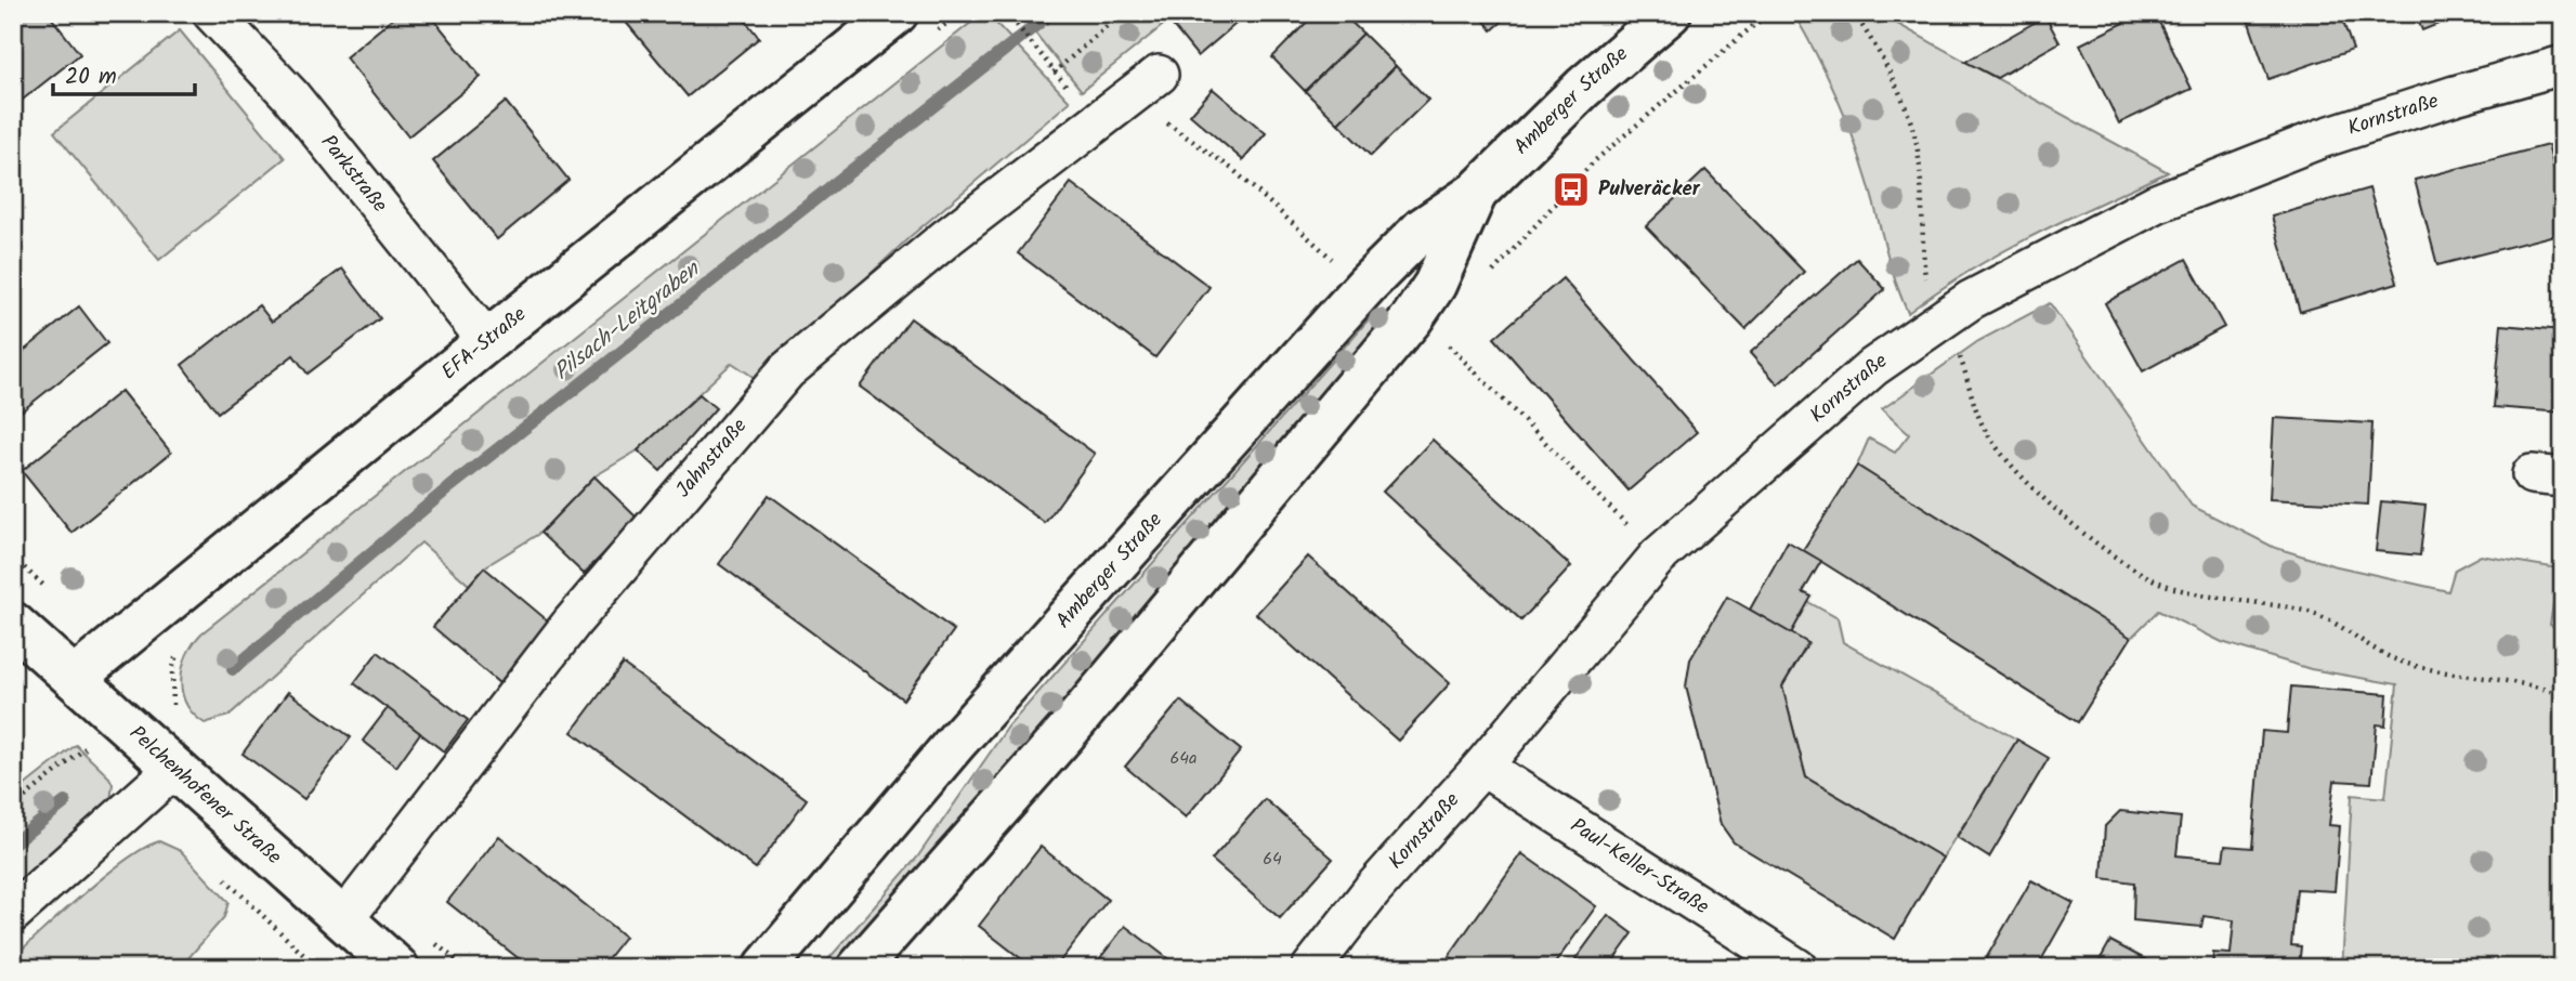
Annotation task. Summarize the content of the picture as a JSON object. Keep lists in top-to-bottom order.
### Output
{
  "streets": {
    "main road": ["Amberger Straße", "EFA-Straße", "Pelchenhofener Straße"],
    "street": [
      "Kornstraße",
      "Parkstraße",
      "Jahnstraße",
      "Paul-Keller-Straße"
    ]
  },
  "crossings": [
    ["Kornstraße", "Paul-Keller-Straße"],
    ["Parkstraße", "EFA-Straße"],
    ["EFA-Straße", "Pelchenhofener Straße"],
    ["Jahnstraße", "Pelchenhofener Straße"]
  ],
  "water": ["Pilsach-Leitgraben"],
  "places": {
    "bus stop": ["Pulveräcker"]
  },
  "house_numbers": ["64a", "64"],
  "scale_bar": "20 m"
}
